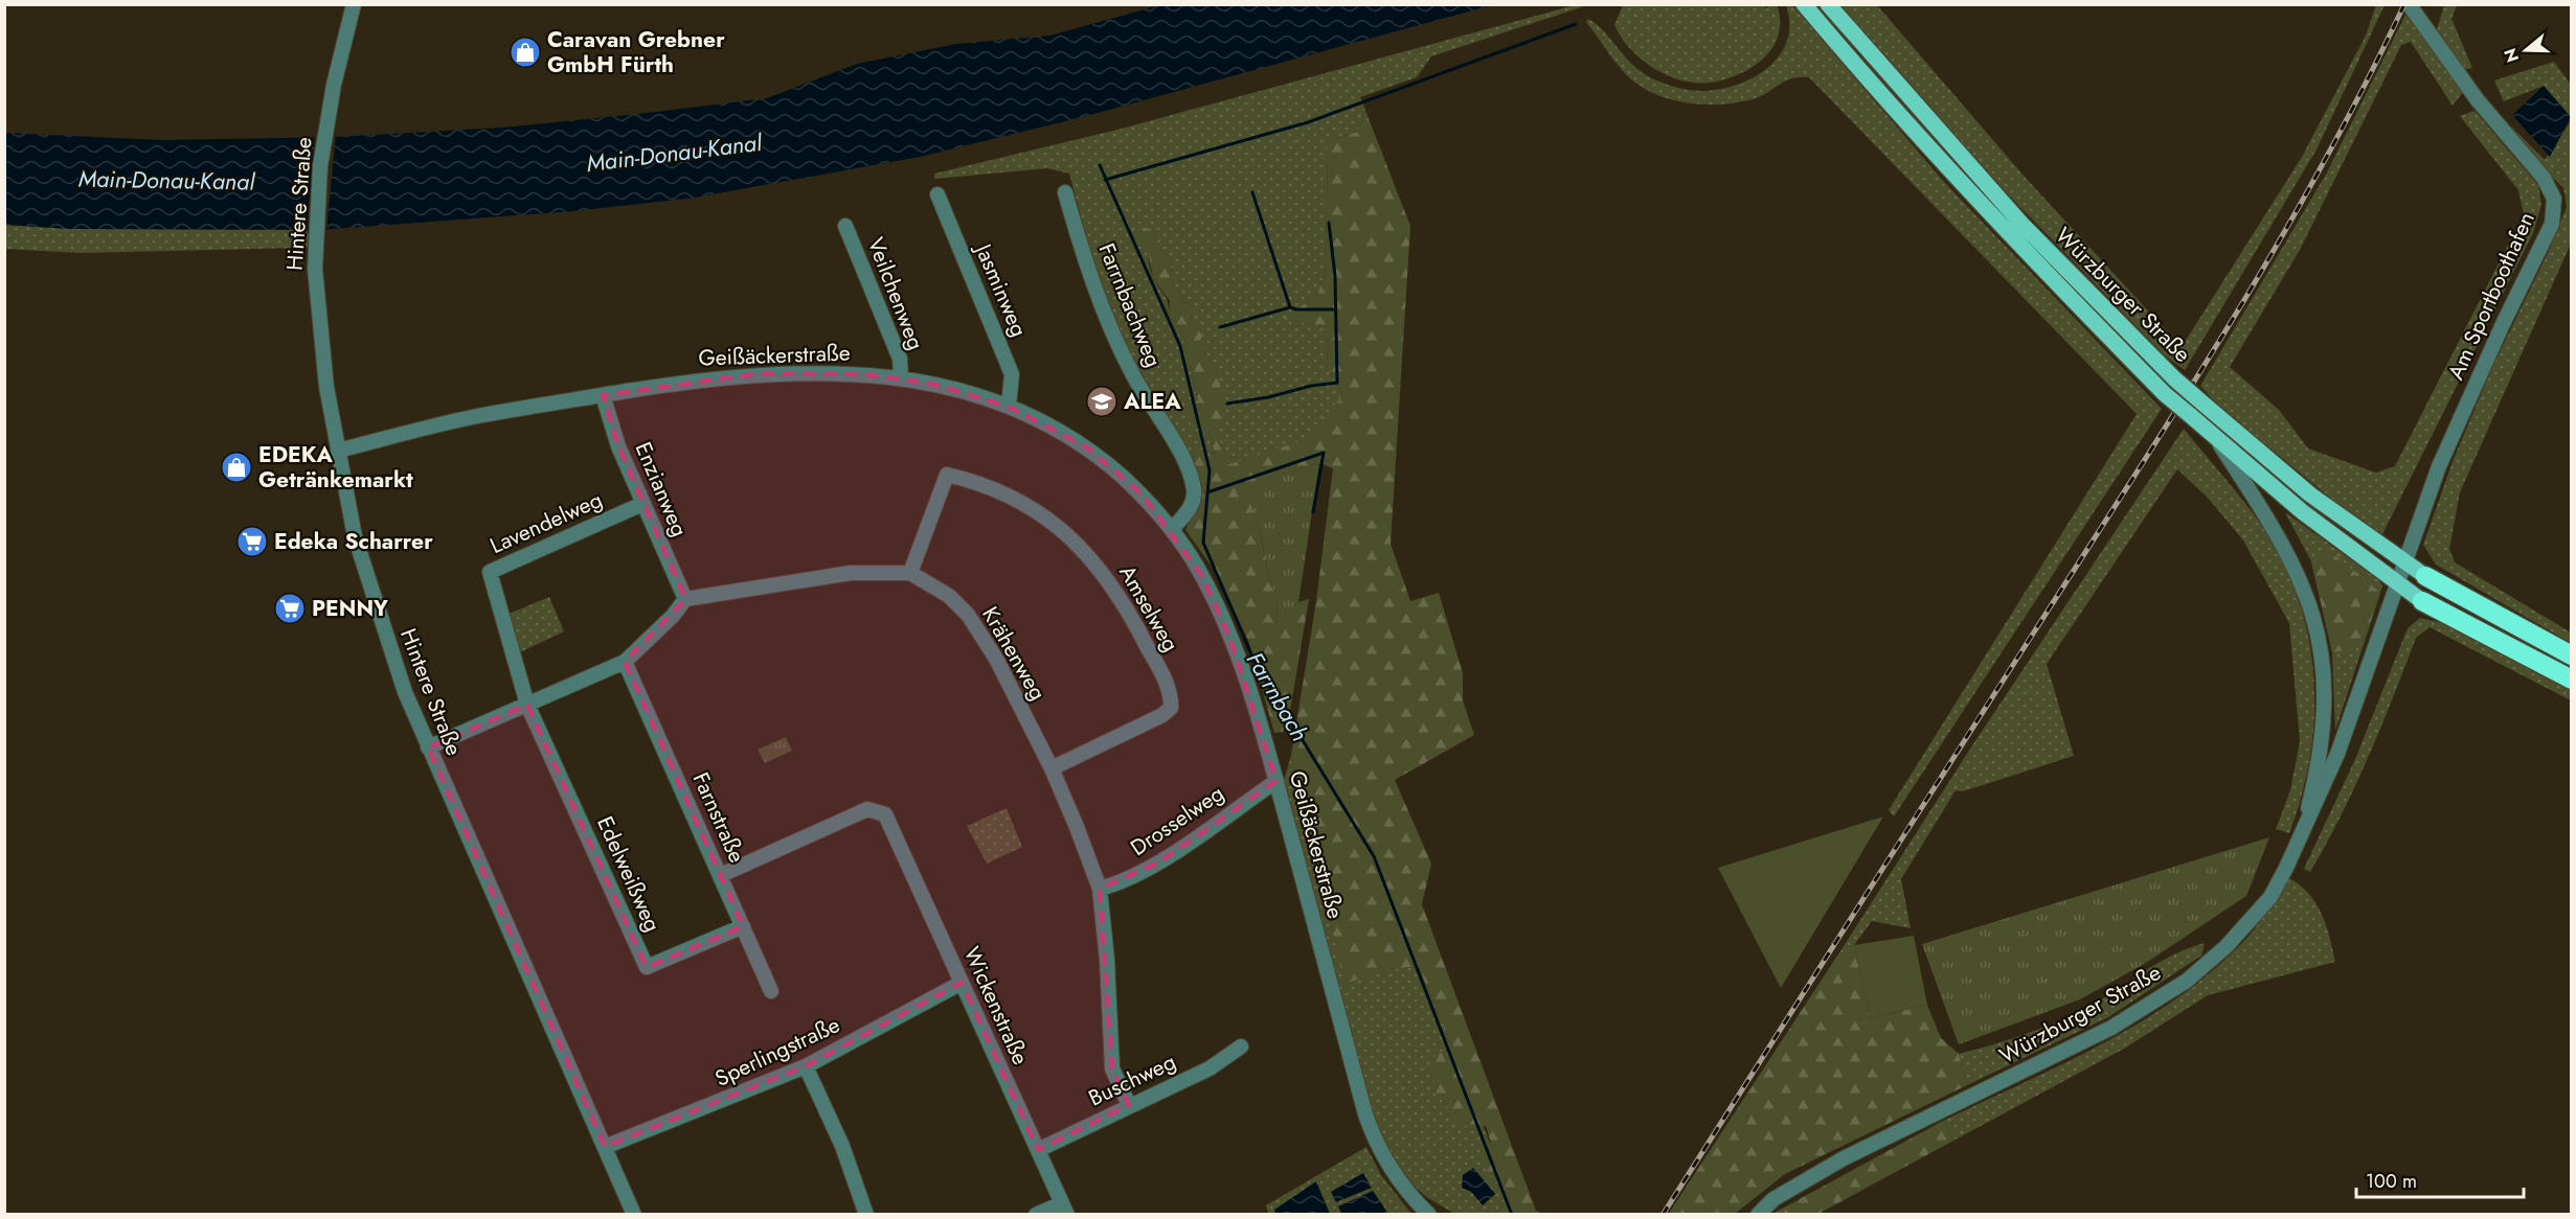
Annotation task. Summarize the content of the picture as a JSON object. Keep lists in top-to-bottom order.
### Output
{
  "streets": {
    "main road": ["Würzburger Straße"],
    "street": [
      "Hintere Straße",
      "Jasminweg",
      "Veilchenweg",
      "Am Sportboothafen",
      "Farrnbachweg",
      "Geißäckerstraße",
      "Enzianweg",
      "Lavendelweg",
      "Amselweg",
      "Krähenweg",
      "Farnstraße",
      "Drosselweg",
      "Edelweißweg",
      "Wickenstraße",
      "Sperlingstraße",
      "Buschweg"
    ]
  },
  "crossings": [
    ["Hintere Straße", "Geißäckerstraße"],
    ["Hintere Straße", "Sperlingstraße"],
    ["Jasminweg", "Geißäckerstraße"],
    ["Veilchenweg", "Geißäckerstraße"],
    ["Würzburger Straße", "Am Sportboothafen"],
    ["Farrnbachweg", "Geißäckerstraße"],
    ["Geißäckerstraße", "Enzianweg"],
    ["Geißäckerstraße", "Drosselweg"],
    ["Enzianweg", "Lavendelweg"],
    ["Lavendelweg", "Edelweißweg"],
    ["Amselweg", "Krähenweg"],
    ["Krähenweg", "Drosselweg"],
    ["Krähenweg", "Buschweg"],
    ["Farnstraße", "Edelweißweg"],
    ["Farnstraße", "Wickenstraße"],
    ["Wickenstraße", "Sperlingstraße"],
    ["Wickenstraße", "Buschweg"]
  ],
  "water": ["Main-Donau-Kanal", "Farrnbach"],
  "places": {
    "shop": ["Caravan Grebner GmbH Fürth", "EDEKA Getränkemarkt"],
    "school or university": ["ALEA"],
    "supermarket": ["Edeka Scharrer", "PENNY"]
  },
  "scale_bar": "100 m",
  "north": "left"
}
